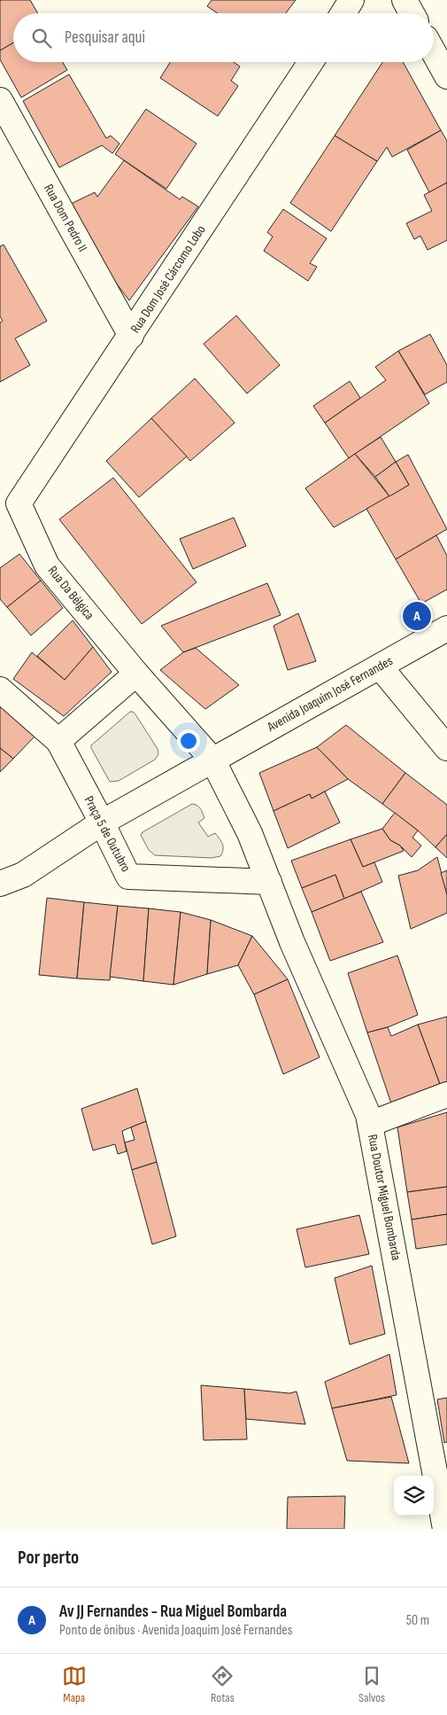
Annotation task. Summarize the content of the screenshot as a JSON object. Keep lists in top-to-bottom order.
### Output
{
  "streets": {
    "street": [
      "Rua Dom Pedro II",
      "Rua Dom José Cárcomo Lobo",
      "Rua Da Bélgica",
      "Avenida Joaquim José Fernandes",
      "Praça 5 de Outubro",
      "Rua Doutor Miguel Bombarda"
    ]
  },
  "crossings": [
    ["Rua Dom Pedro II", "Rua Dom José Cárcomo Lobo"],
    ["Rua Dom José Cárcomo Lobo", "Rua Da Bélgica"],
    ["Avenida Joaquim José Fernandes", "Praça 5 de Outubro"],
    ["Praça 5 de Outubro", "Rua Doutor Miguel Bombarda"]
  ],
  "page": {
    "search": "Pesquisar aqui",
    "pins": "A",
    "heading": "Por perto",
    "list": [
      {
        "mark": "A",
        "name": "Av JJ Fernandes - Rua Miguel Bombarda",
        "note": "Ponto de ônibus · Avenida Joaquim José Fernandes",
        "value": "50 m"
      }
    ],
    "nav": ["Mapa", "Rotas", "Salvos"]
  }
}
